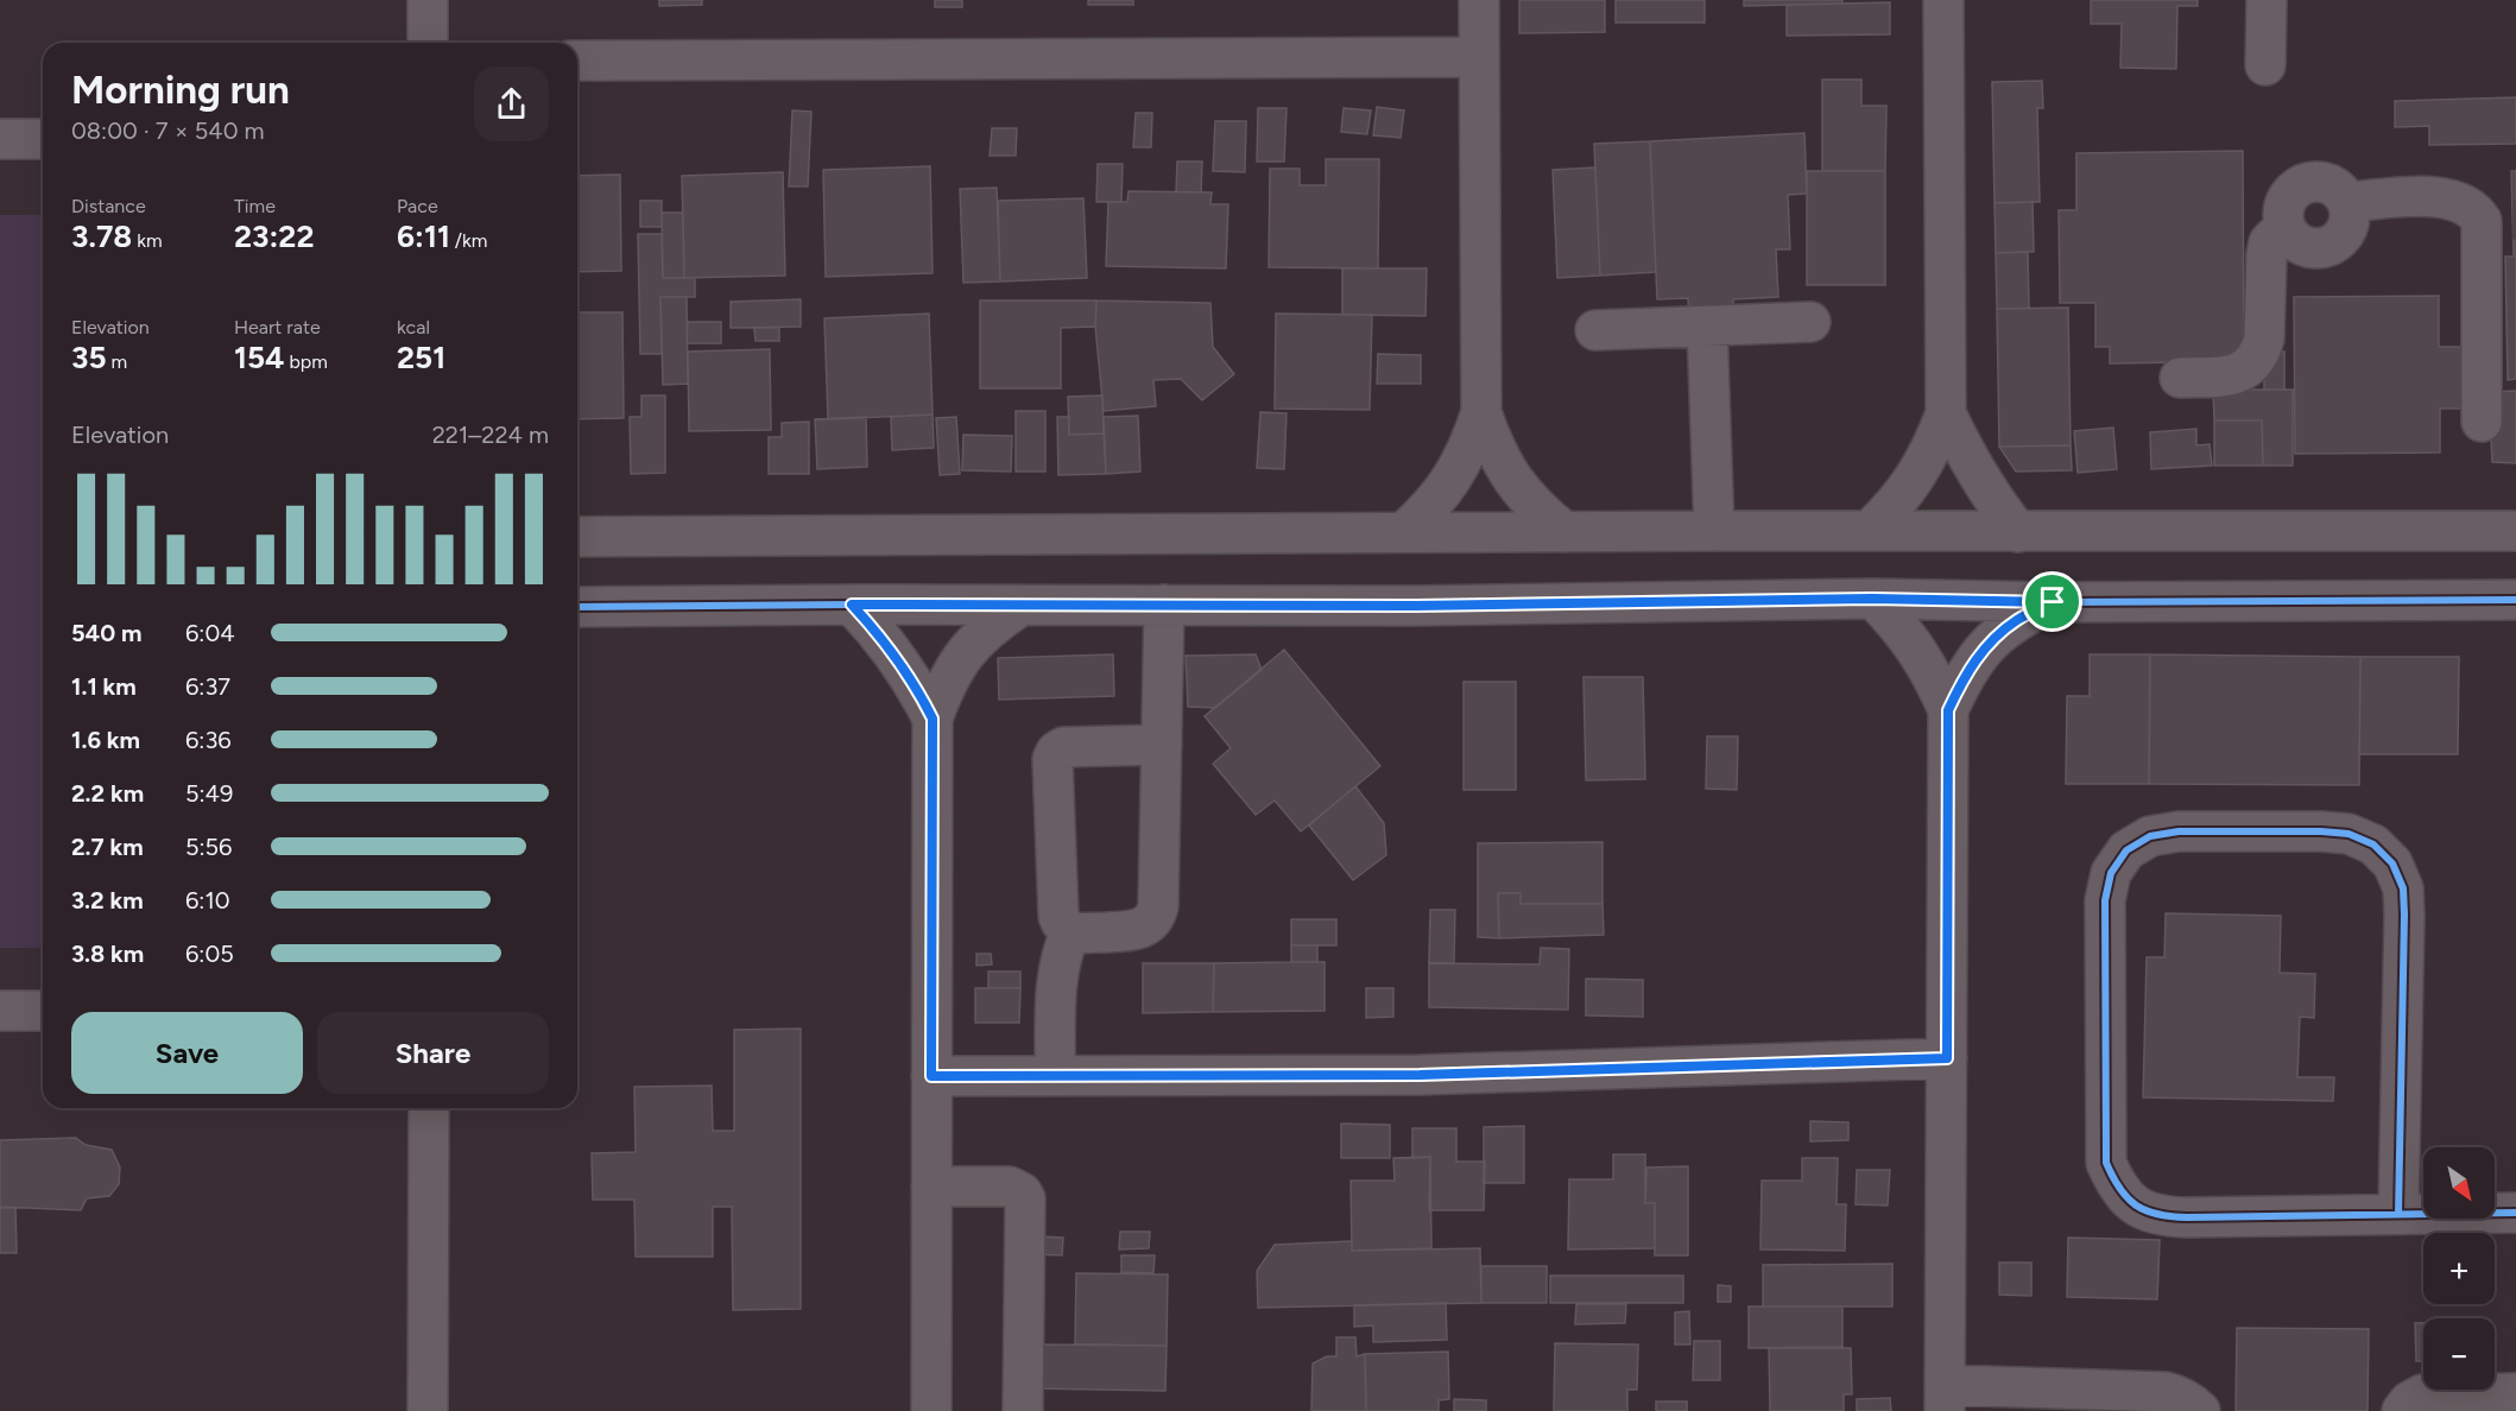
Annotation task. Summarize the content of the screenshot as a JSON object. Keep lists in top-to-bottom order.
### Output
{
  "north": "bottom right",
  "page": {
    "heading": ["Morning run", "08:00 · 7 × 540 m"],
    "stats": [
      ["Distance", "3.78 km"],
      ["Time", "23:22"],
      ["Pace", "6:11 /km"],
      ["Elevation", "35 m"],
      ["Heart rate", "154 bpm"],
      ["kcal", "251"]
    ],
    "chart": ["Elevation", "221–224 m"],
    "list": [
      {
        "name": "540 m",
        "note": "6:04"
      },
      {
        "name": "1.1 km",
        "note": "6:37"
      },
      {
        "name": "1.6 km",
        "note": "6:36"
      },
      {
        "name": "2.2 km",
        "note": "5:49"
      },
      {
        "name": "2.7 km",
        "note": "5:56"
      },
      {
        "name": "3.2 km",
        "note": "6:10"
      },
      {
        "name": "3.8 km",
        "note": "6:05"
      }
    ],
    "buttons": ["Save", "Share"],
    "map_buttons": ["+", "−"]
  }
}
